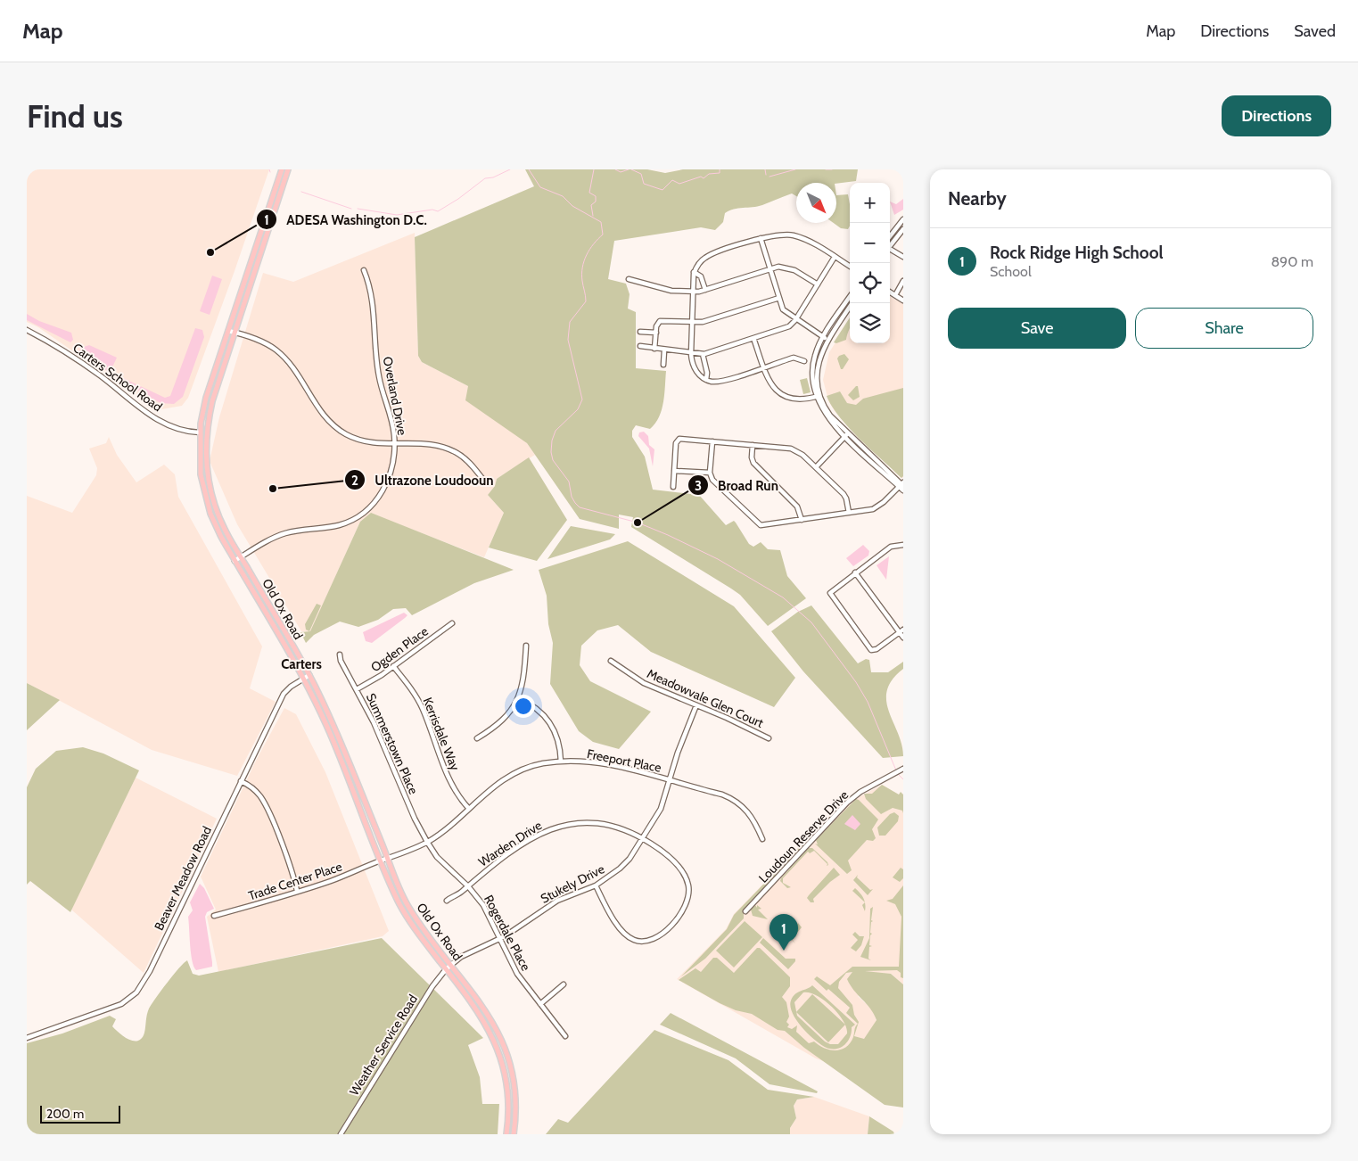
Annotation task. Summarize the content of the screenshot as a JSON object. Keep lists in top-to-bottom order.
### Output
{
  "streets": {
    "main road": ["Old Ox Road"],
    "street": [
      "Carters School Road",
      "Overland Drive",
      "Ogden Place",
      "Meadowvale Glen Court",
      "Kerrisdale Way",
      "Summerstown Place",
      "Freeport Place",
      "Loudoun Reserve Drive",
      "Warden Drive",
      "Beaver Meadow Road",
      "Trade Center Place",
      "Stukely Drive",
      "Rogerdale Place",
      "Weather Service Road"
    ]
  },
  "crossings": [
    ["Carters School Road", "Old Ox Road"],
    ["Overland Drive", "Old Ox Road"],
    ["Old Ox Road", "Freeport Place"],
    ["Old Ox Road", "Beaver Meadow Road"],
    ["Old Ox Road", "Trade Center Place"],
    ["Old Ox Road", "Stukely Drive"],
    ["Old Ox Road", "Weather Service Road"],
    ["Ogden Place", "Kerrisdale Way"],
    ["Ogden Place", "Summerstown Place"],
    ["Meadowvale Glen Court", "Stukely Drive"],
    ["Kerrisdale Way", "Freeport Place"],
    ["Summerstown Place", "Freeport Place"],
    ["Summerstown Place", "Rogerdale Place"],
    ["Freeport Place", "Trade Center Place"],
    ["Freeport Place", "Stukely Drive"],
    ["Freeport Place", "Rogerdale Place"],
    ["Warden Drive", "Stukely Drive"],
    ["Warden Drive", "Rogerdale Place"],
    ["Stukely Drive", "Rogerdale Place"],
    ["Stukely Drive", "Weather Service Road"]
  ],
  "districts": ["Carters"],
  "places": ["ADESA Washington D.C.", "Ultrazone Loudooun", "Broad Run"],
  "scale_bar": "200 m",
  "north": "bottom right",
  "page": {
    "header": "Map",
    "nav": ["Map", "Directions", "Saved"],
    "buttons": [
      "Directions",
      ["Save", "Share"]
    ],
    "title": "Find us",
    "heading": "Nearby",
    "map_buttons": ["+", "−"],
    "list": [
      {
        "mark": "1",
        "name": "Rock Ridge High School",
        "note": "School",
        "value": "890 m"
      }
    ],
    "pins": "1",
    "scale": "200 m"
  }
}
